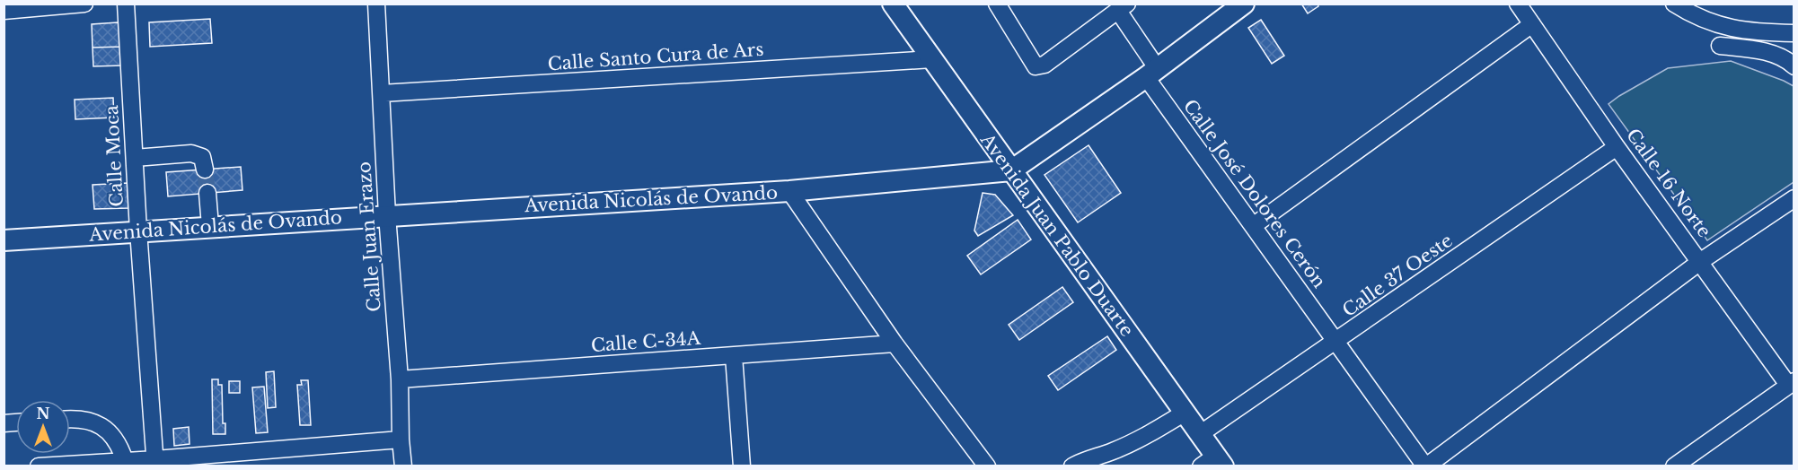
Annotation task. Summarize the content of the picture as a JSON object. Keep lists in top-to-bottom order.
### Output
{
  "streets": {
    "main road": ["Avenida Nicolás de Ovando", "Avenida Juan Pablo Duarte"],
    "street": [
      "Calle Santo Cura de Ars",
      "Calle Moca",
      "Calle 16 Norte",
      "Calle José Dolores Cerón",
      "Calle Juan Erazo",
      "Calle 37 Oeste",
      "Calle C-34A"
    ]
  },
  "crossings": [
    ["Calle Santo Cura de Ars", "Avenida Juan Pablo Duarte"],
    ["Calle Santo Cura de Ars", "Calle Juan Erazo"],
    ["Calle Moca", "Avenida Nicolás de Ovando"],
    ["Calle 16 Norte", "Calle 37 Oeste"],
    ["Calle José Dolores Cerón", "Avenida Nicolás de Ovando"],
    ["Calle José Dolores Cerón", "Calle 37 Oeste"],
    ["Avenida Nicolás de Ovando", "Avenida Juan Pablo Duarte"],
    ["Avenida Nicolás de Ovando", "Calle Juan Erazo"],
    ["Avenida Juan Pablo Duarte", "Calle 37 Oeste"],
    ["Calle Juan Erazo", "Calle C-34A"]
  ],
  "north": "top"
}
